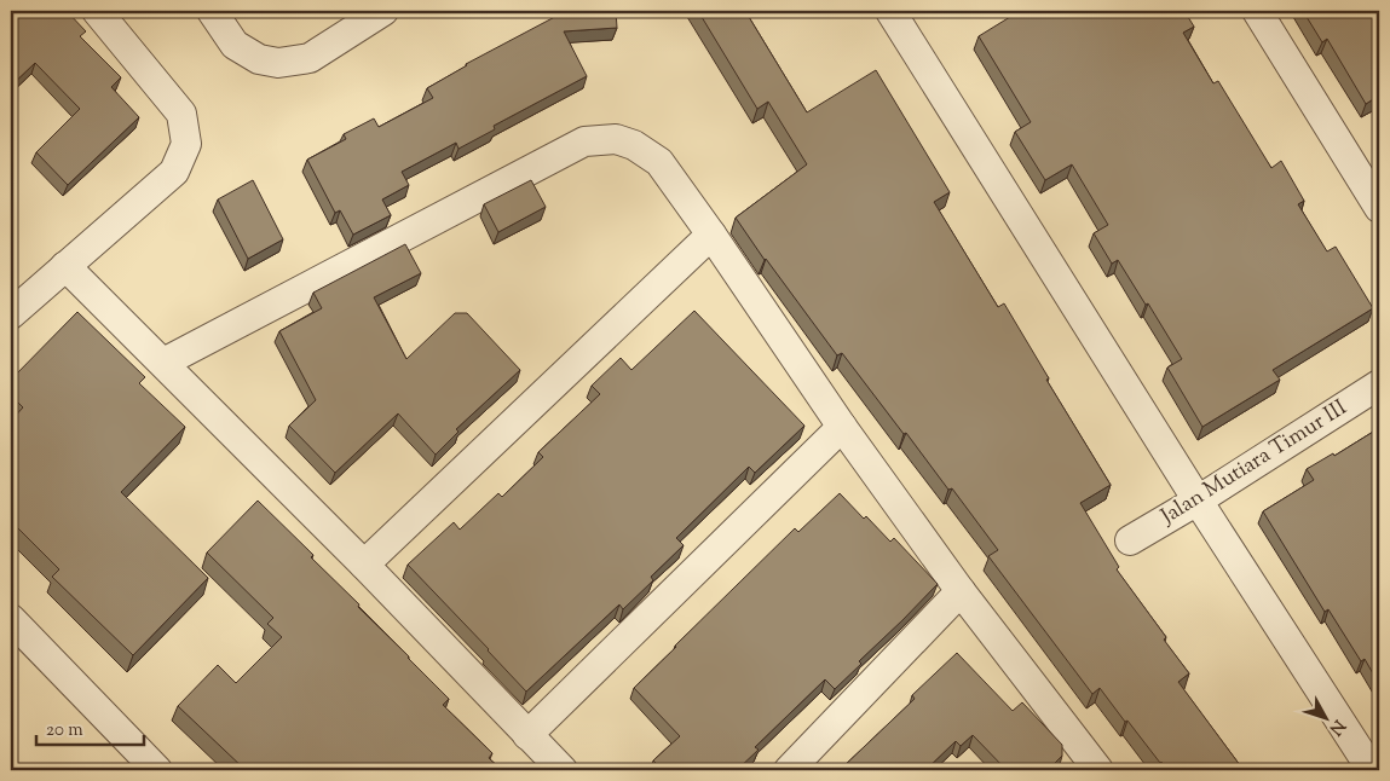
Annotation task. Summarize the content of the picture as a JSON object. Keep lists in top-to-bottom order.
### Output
{
  "streets": {
    "street": ["Jalan Mutiara Timur III"]
  },
  "scale_bar": "20 m",
  "north": "bottom right"
}
